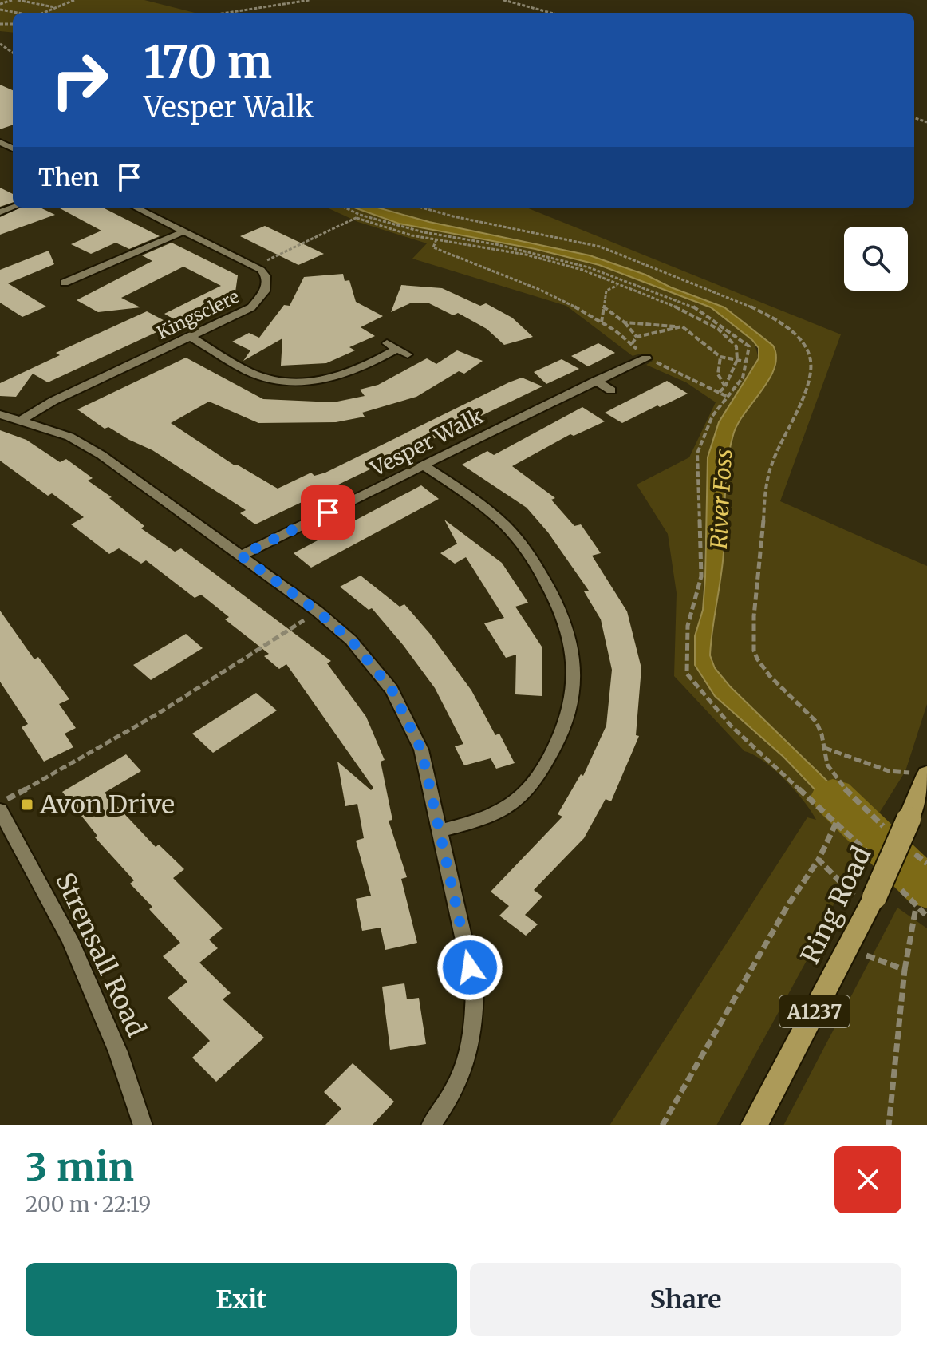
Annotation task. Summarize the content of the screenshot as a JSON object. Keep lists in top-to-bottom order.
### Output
{
  "streets": {
    "highway": ["Ring Road", "A1237"],
    "street": ["Kingsclere", "Vesper Walk", "Strensall Road"]
  },
  "water": ["River Foss"],
  "places": {
    "transit": ["Avon Drive"]
  },
  "page": {
    "turn": ["170 m", "Vesper Walk"],
    "then": "Then",
    "heading": ["3 min", "200 m · 22:19"],
    "buttons": ["Exit", "Share"]
  }
}
